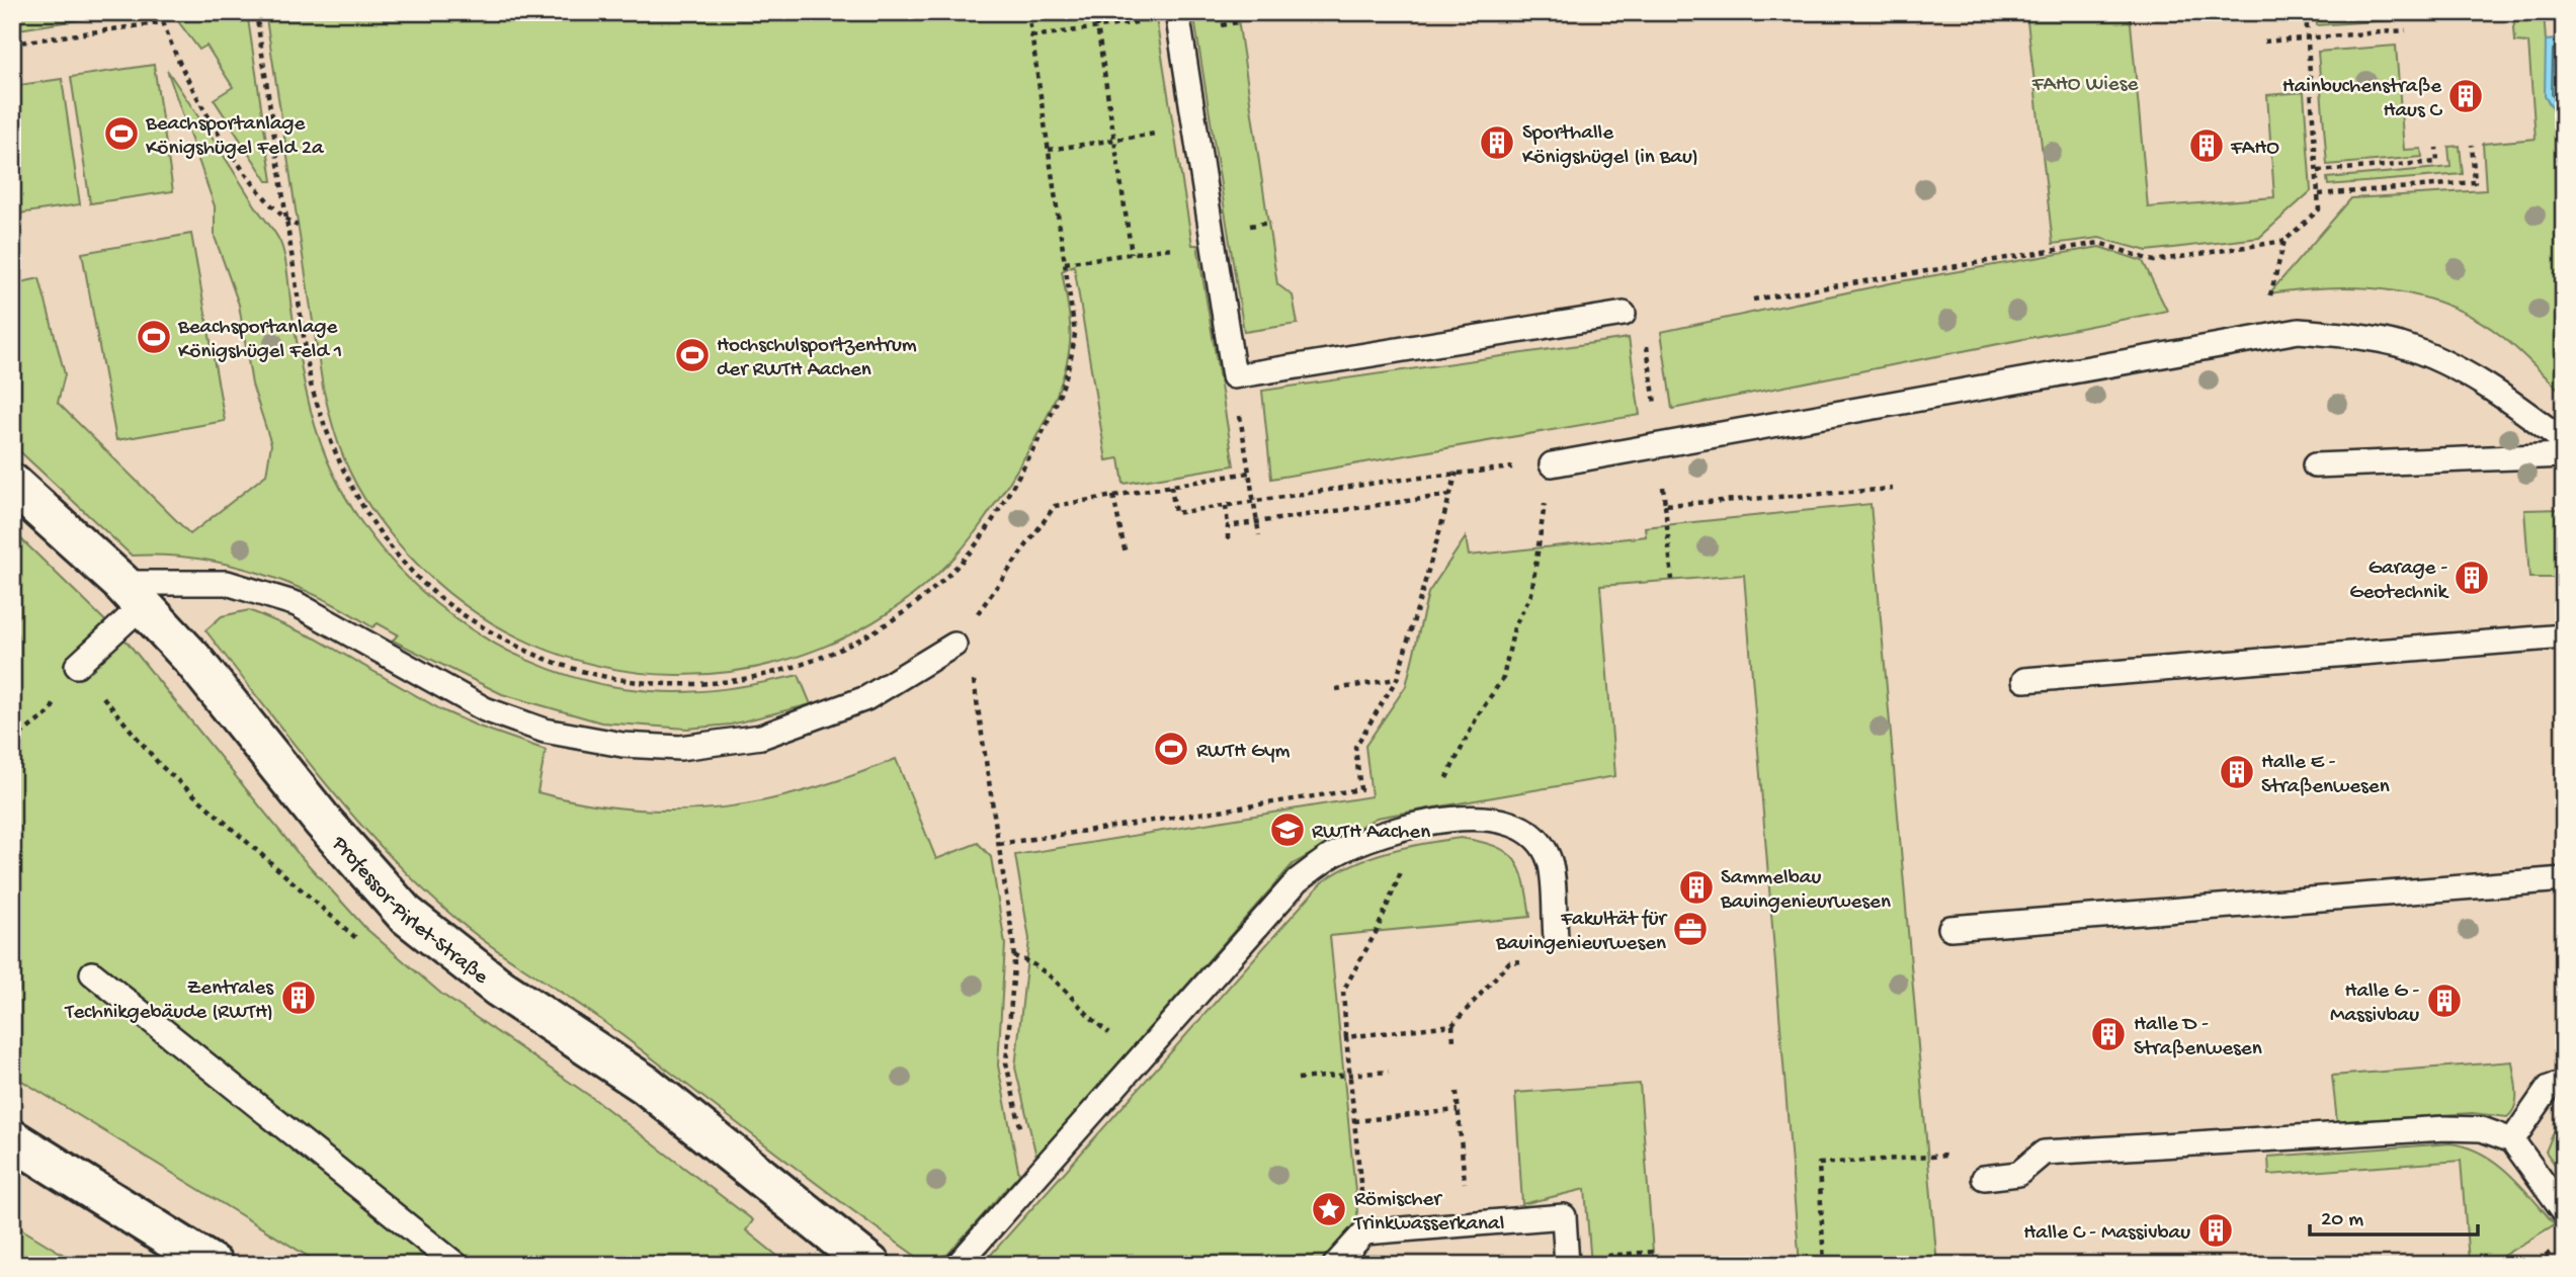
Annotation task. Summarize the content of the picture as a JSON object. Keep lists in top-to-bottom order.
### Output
{
  "streets": {
    "street": ["Professor-Pirlet-Straße"]
  },
  "parks": ["FAHO Wiese"],
  "places": {
    "building": [
      "Hainbuchenstraße Haus C",
      "Sporthalle Königshügel (in Bau)",
      "FAHO",
      "Garage - Geotechnik",
      "Halle E - Straßenwesen",
      "Sammelbau Bauingenieurwesen",
      "Zentrales Technikgebäude (RWTH)",
      "Halle G - Massivbau",
      "Halle D - Straßenwesen",
      "Halle C - Massivbau"
    ],
    "sports": [
      "Beachsportanlage Königshügel Feld 2a",
      "Beachsportanlage Königshügel Feld 1",
      "Hochschulsportzentrum der RWTH Aachen",
      "RWTH Gym"
    ],
    "school or university": ["RWTH Aachen"],
    "office": ["Fakultät für Bauingenieurwesen"],
    "place": ["Römischer Trinkwasserkanal"]
  },
  "scale_bar": "20 m"
}
